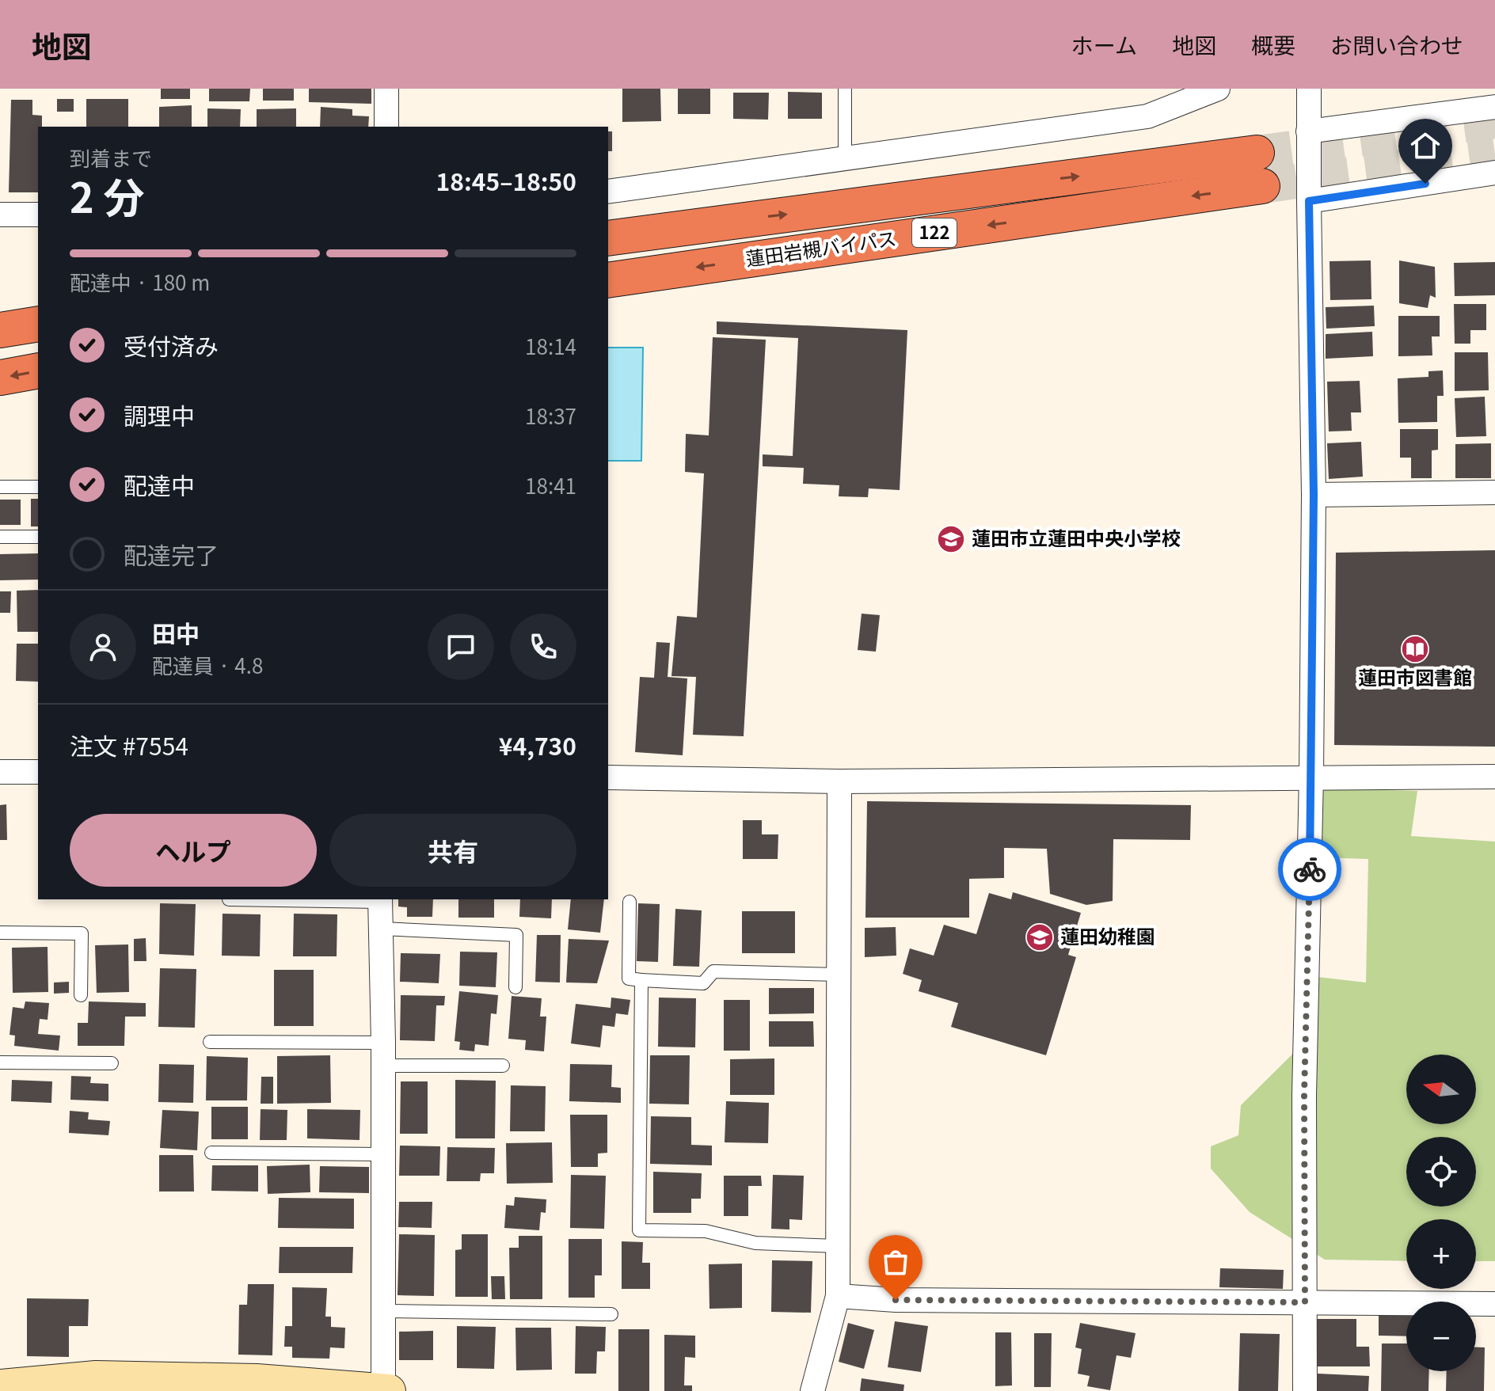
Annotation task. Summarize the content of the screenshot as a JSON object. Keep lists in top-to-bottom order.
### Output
{
  "streets": {
    "highway": ["122", "蓮田岩槻バイパス"]
  },
  "places": {
    "school or university": ["蓮田市立蓮田中央小学校", "蓮田幼稚園"],
    "library": ["蓮田市図書館"]
  },
  "north": "left",
  "page": {
    "header": "地図",
    "nav": [
      "ホーム",
      "地図",
      "概要",
      "お問い合わせ"
    ],
    "heading": ["2 分", "到着まで", "18:45–18:50"],
    "panel": [
      "田中",
      "配達員 · 4.8",
      "注文 #7554",
      "¥4,730"
    ],
    "bar": "配達中 · 180 m",
    "list": [
      ["受付済み", "18:14"],
      ["調理中", "18:37"],
      ["配達中", "18:41"],
      "配達完了"
    ],
    "buttons": ["ヘルプ", "共有"],
    "map_buttons": ["+", "−"]
  }
}
